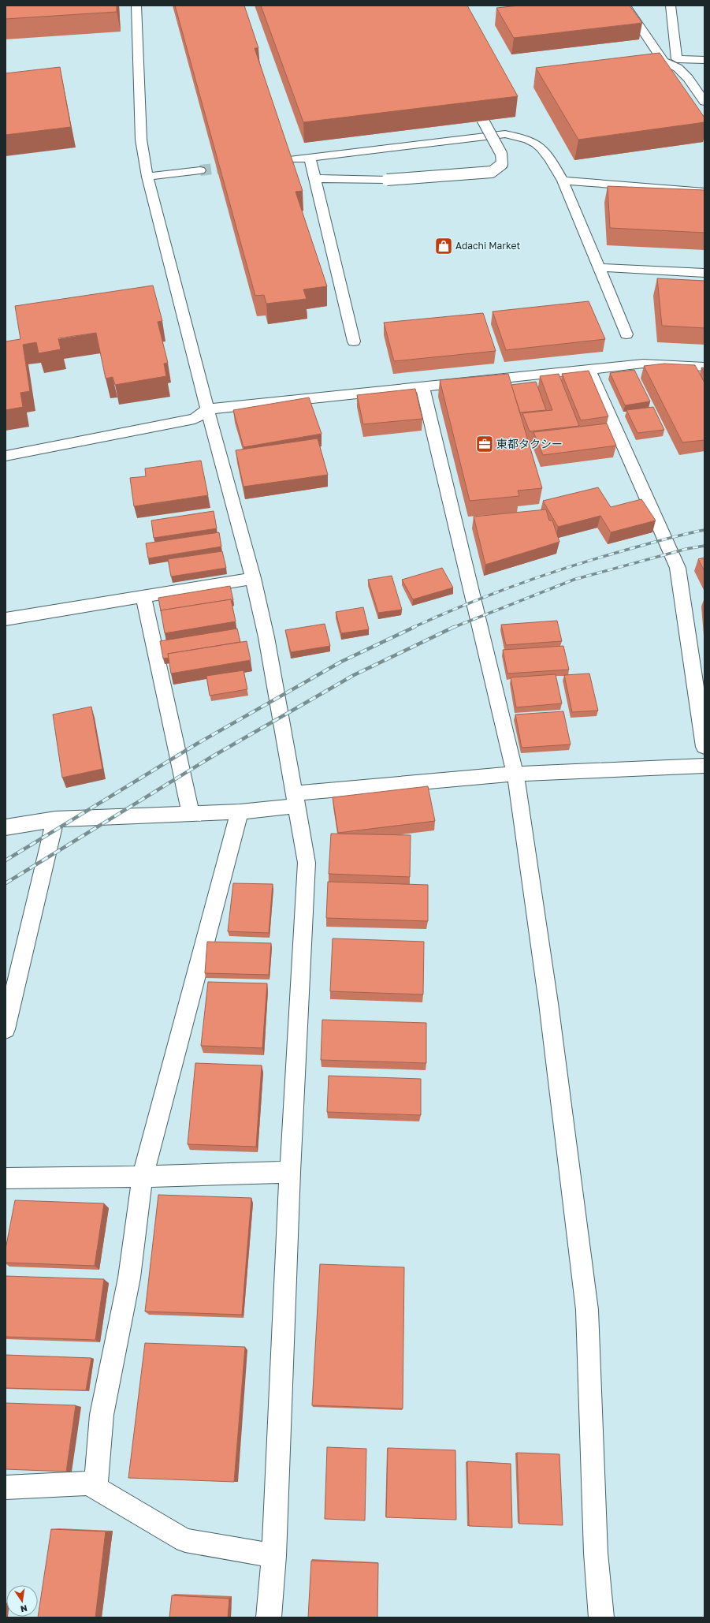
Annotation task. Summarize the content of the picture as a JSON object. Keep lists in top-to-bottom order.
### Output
{
  "places": {
    "shop": ["Adachi Market"],
    "office": ["東都タクシー"]
  },
  "north": "bottom"
}
